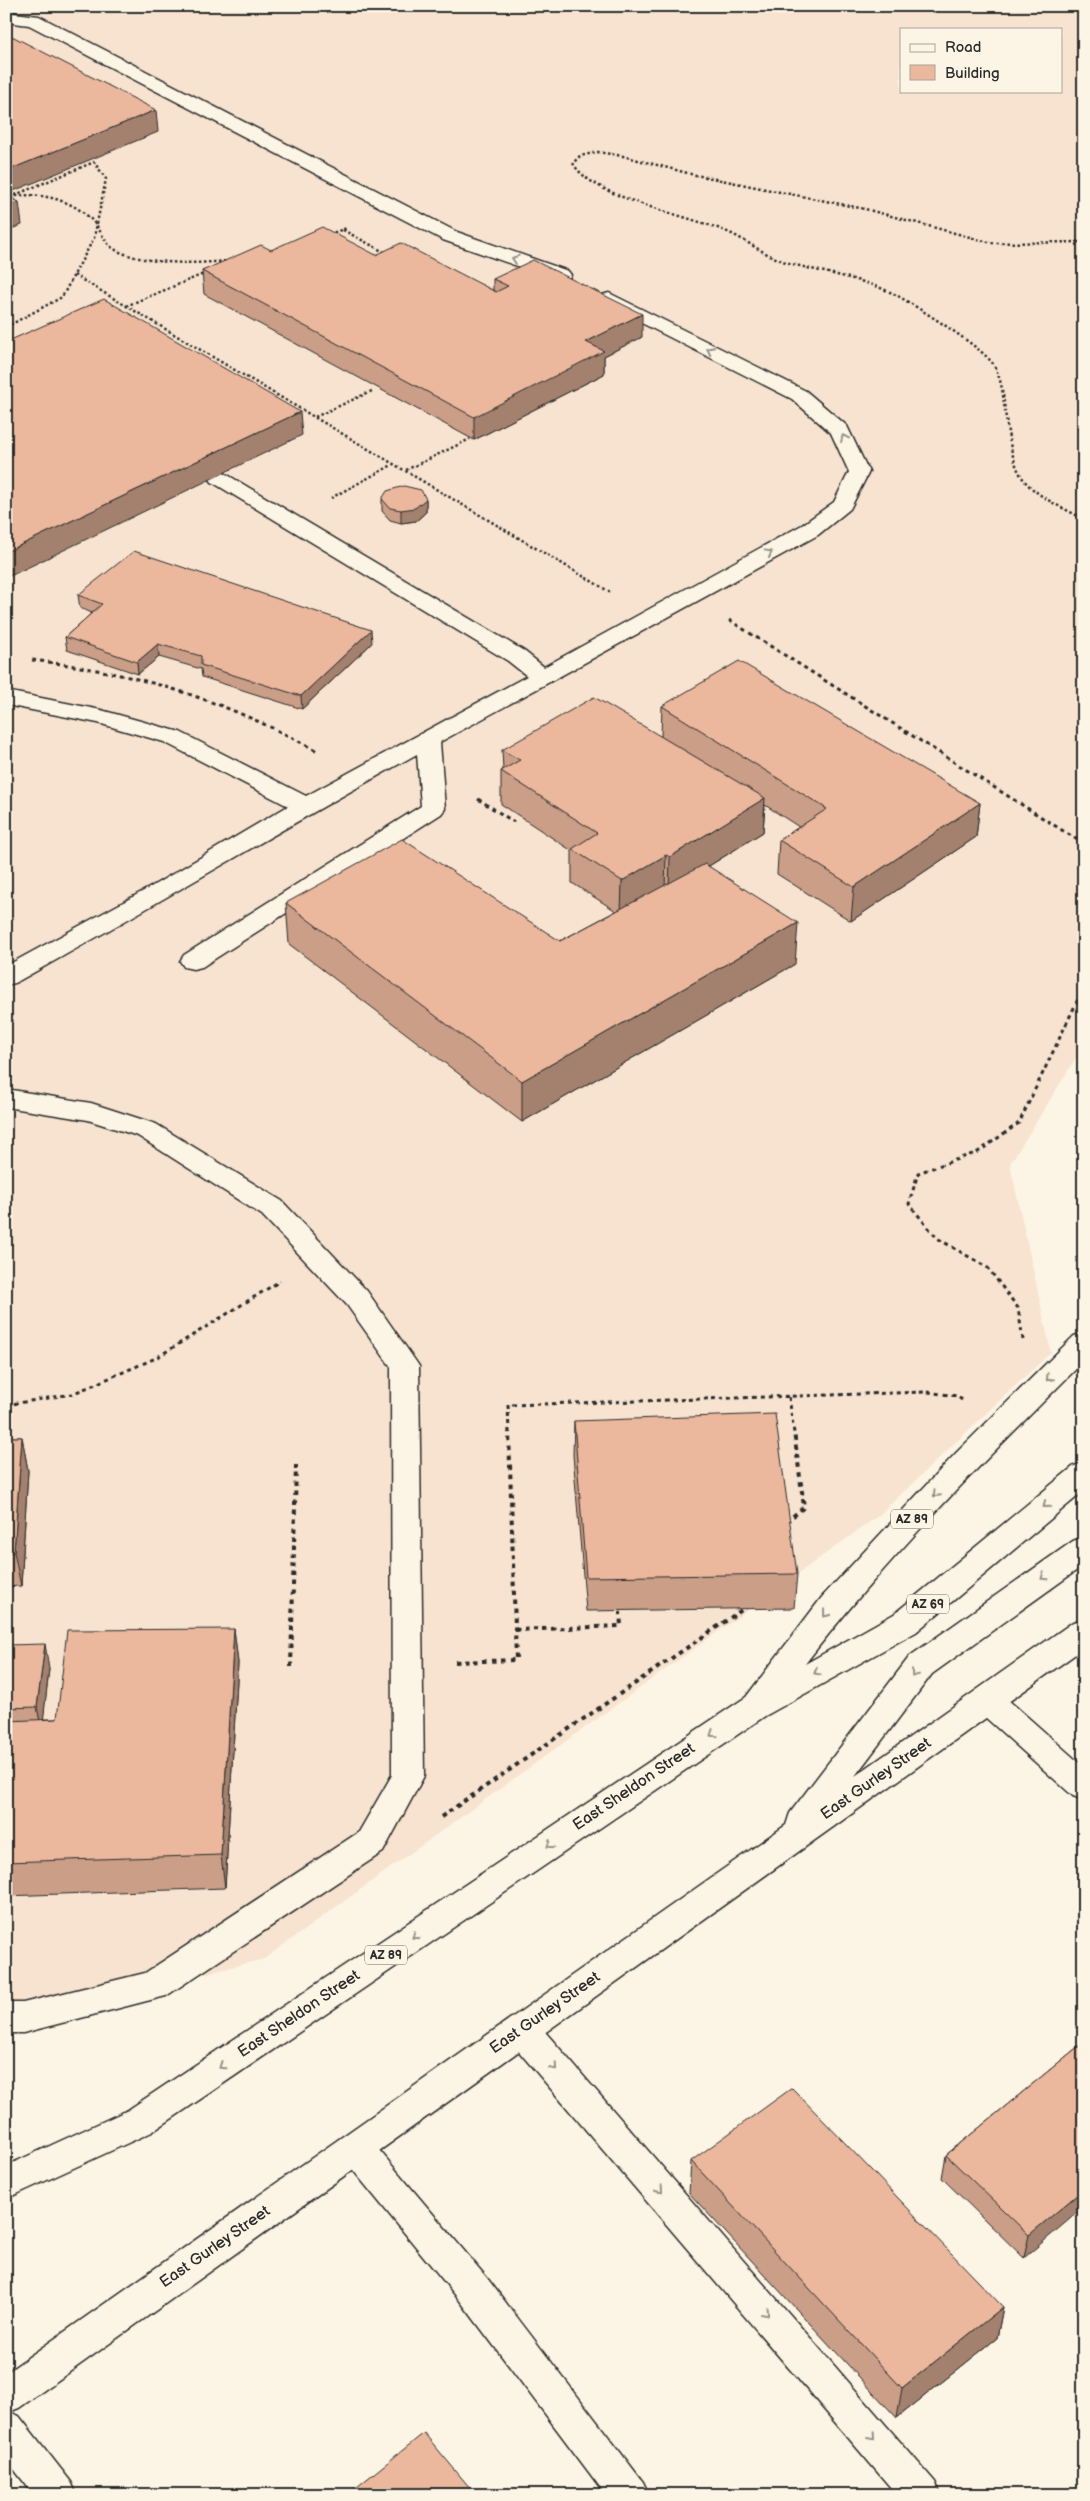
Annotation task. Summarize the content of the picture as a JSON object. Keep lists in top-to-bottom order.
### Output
{
  "streets": {
    "main road": [
      "AZ 89",
      "AZ 69",
      "East Gurley Street",
      "East Sheldon Street"
    ]
  },
  "crossings": [
    ["AZ 89", "AZ 69"],
    ["AZ 89", "East Sheldon Street"],
    ["AZ 69", "East Sheldon Street"]
  ],
  "one_way": ["East Sheldon Street"],
  "legend": ["Road", "Building"]
}
